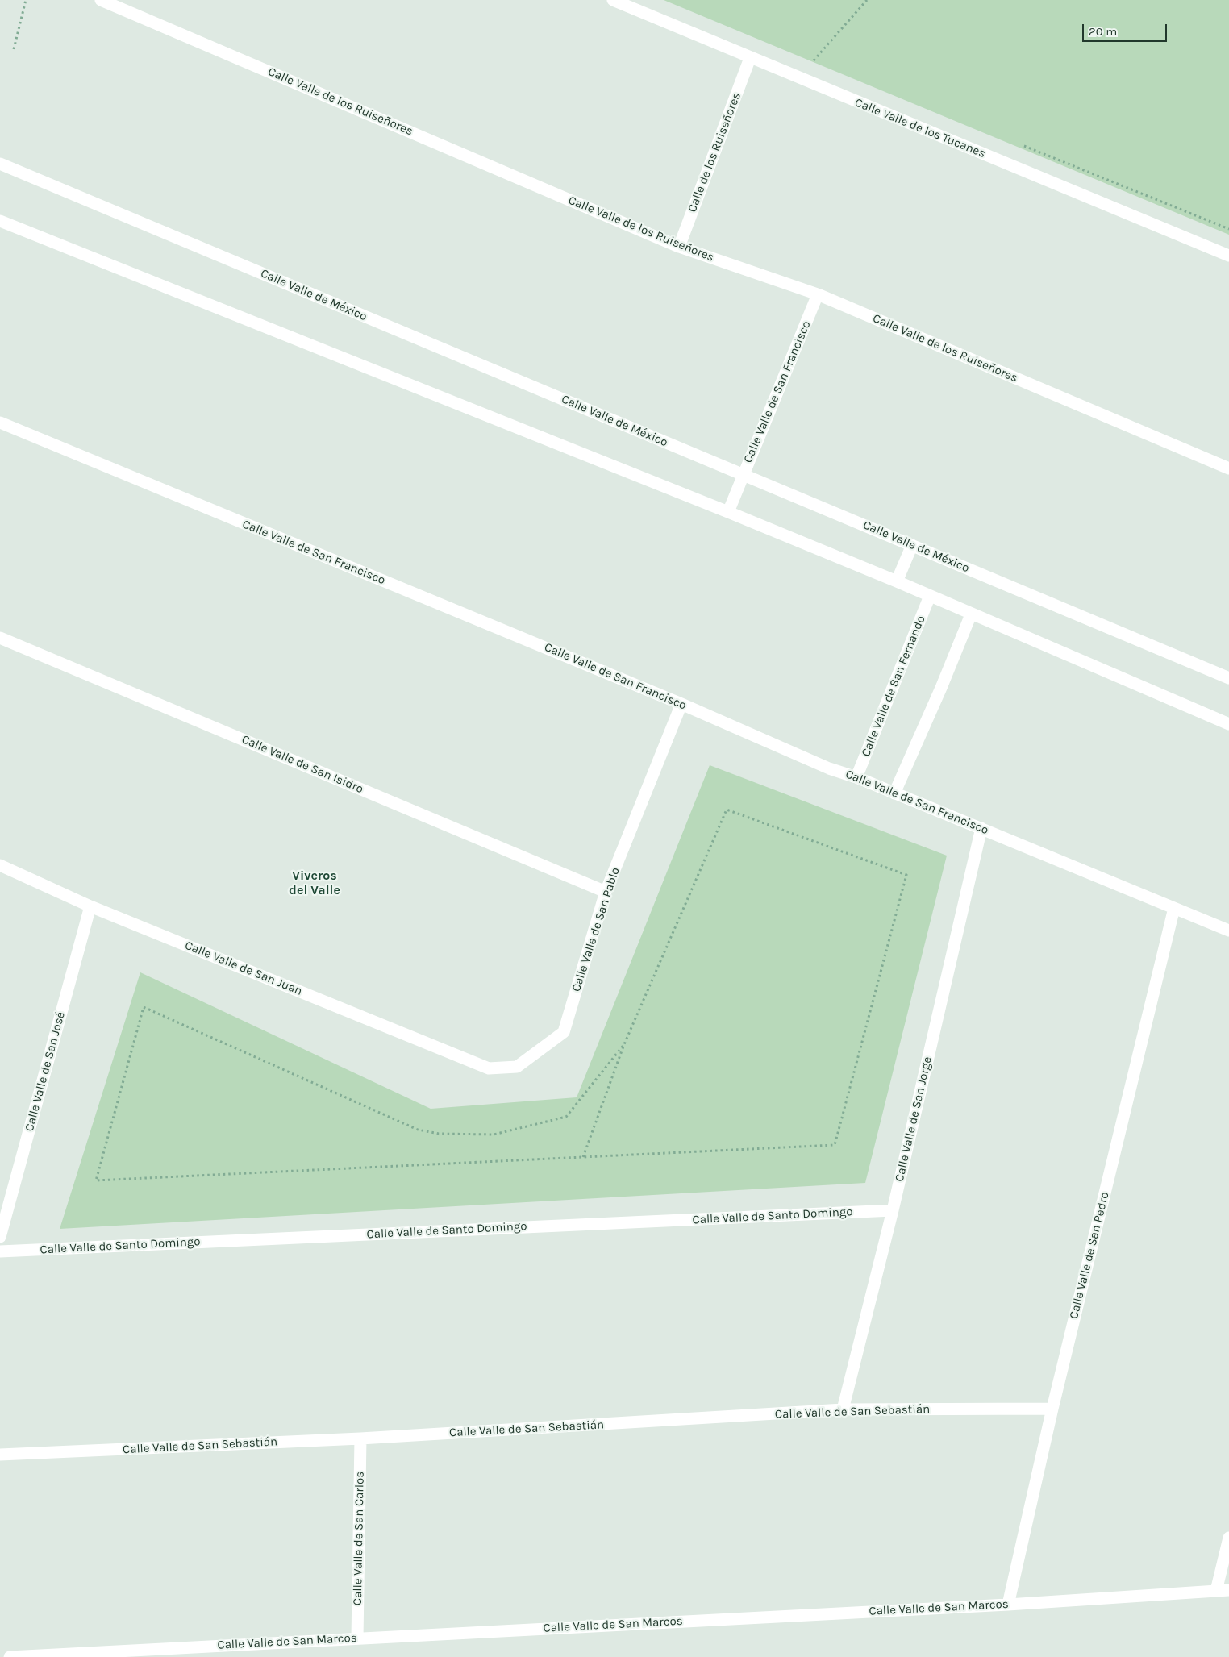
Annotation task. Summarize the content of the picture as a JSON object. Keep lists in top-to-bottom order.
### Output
{
  "streets": {
    "street": [
      "Calle Valle de los Ruiseñores",
      "Calle Valle de los Tucanes",
      "Calle de los Ruiseñores",
      "Calle Valle de México",
      "Calle Valle de San Francisco",
      "Calle Valle de San Fernando",
      "Calle Valle de San Isidro",
      "Calle Valle de San Pablo",
      "Calle Valle de San Juan",
      "Calle Valle de San José",
      "Calle Valle de San Jorge",
      "Calle Valle de Santo Domingo",
      "Calle Valle de San Pedro",
      "Calle Valle de San Sebastián",
      "Calle Valle de San Carlos",
      "Calle Valle de San Marcos"
    ]
  },
  "crossings": [
    ["Calle Valle de los Ruiseñores", "Calle de los Ruiseñores"],
    ["Calle Valle de los Ruiseñores", "Calle Valle de San Francisco"],
    ["Calle Valle de los Tucanes", "Calle de los Ruiseñores"],
    ["Calle Valle de México", "Calle Valle de San Francisco"],
    ["Calle Valle de San Francisco", "Calle Valle de San Fernando"],
    ["Calle Valle de San Francisco", "Calle Valle de San Pablo"],
    ["Calle Valle de San Francisco", "Calle Valle de San Jorge"],
    ["Calle Valle de San Francisco", "Calle Valle de San Pedro"],
    ["Calle Valle de San Isidro", "Calle Valle de San Pablo"],
    ["Calle Valle de San Pablo", "Calle Valle de San Juan"],
    ["Calle Valle de San Juan", "Calle Valle de San José"],
    ["Calle Valle de San Jorge", "Calle Valle de Santo Domingo"],
    ["Calle Valle de San Jorge", "Calle Valle de San Sebastián"],
    ["Calle Valle de San Pedro", "Calle Valle de San Sebastián"],
    ["Calle Valle de San Pedro", "Calle Valle de San Marcos"],
    ["Calle Valle de San Sebastián", "Calle Valle de San Carlos"],
    ["Calle Valle de San Carlos", "Calle Valle de San Marcos"]
  ],
  "districts": ["Viveros del Valle"],
  "scale_bar": "20 m"
}
